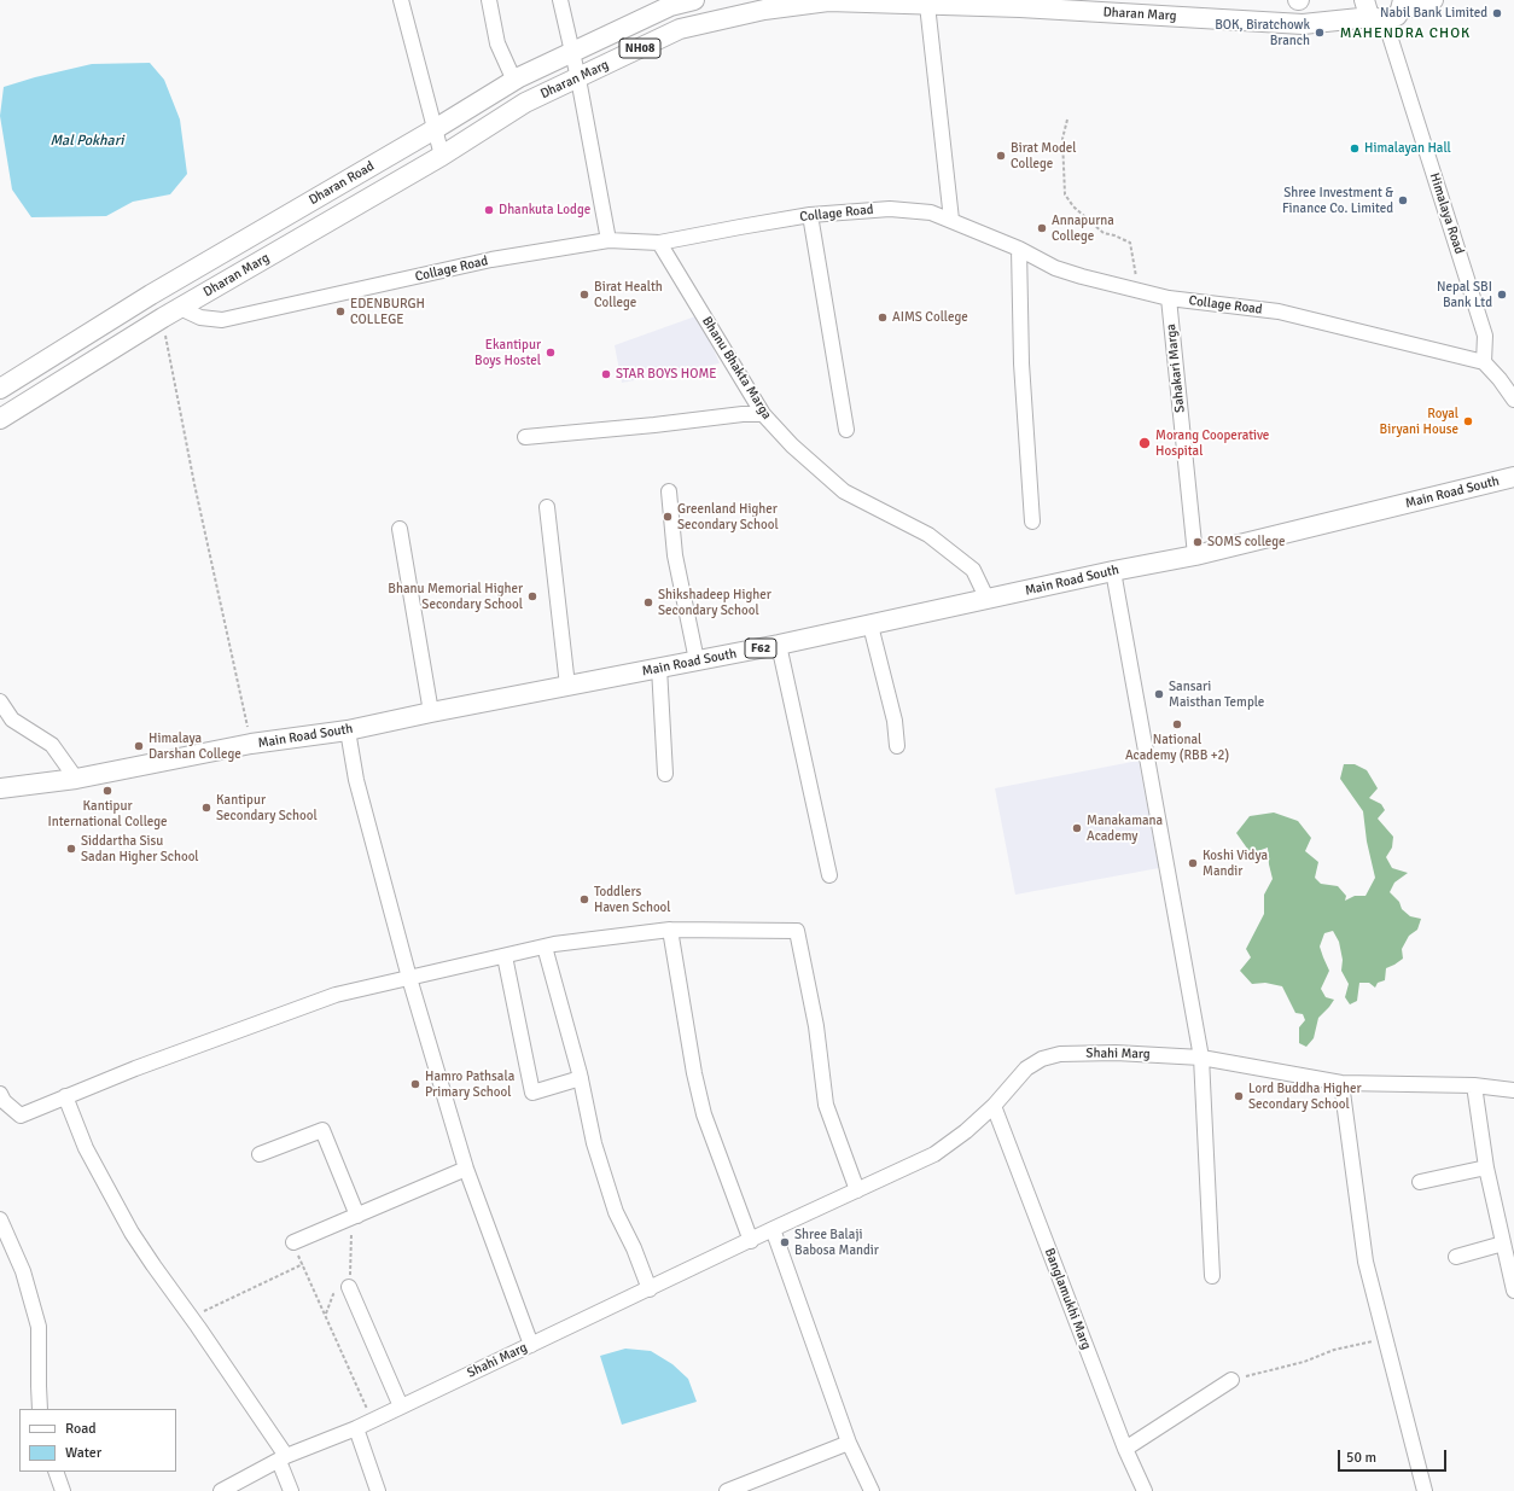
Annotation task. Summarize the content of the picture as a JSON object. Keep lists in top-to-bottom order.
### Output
{
  "streets": {
    "main road": [
      "Dharan Marg",
      "NH08",
      "Dharan Road",
      "Main Road South",
      "F62"
    ],
    "street": [
      "Collage Road",
      "Himalaya Road",
      "Bhanu Bhakta Marga",
      "Sahakari Marga",
      "Shahi Marg",
      "Banglamukhi Marg"
    ]
  },
  "crossings": [
    ["Dharan Marg", "Collage Road"],
    ["Dharan Marg", "Himalaya Road"],
    ["Collage Road", "Himalaya Road"],
    ["Collage Road", "Bhanu Bhakta Marga"],
    ["Collage Road", "Sahakari Marga"],
    ["Bhanu Bhakta Marga", "Main Road South"],
    ["Sahakari Marga", "Main Road South"],
    ["Shahi Marg", "Banglamukhi Marg"]
  ],
  "districts": ["MAHENDRA CHOK"],
  "water": ["Mal Pokhari"],
  "places": [
    "Nabil Bank Limited",
    "BOK, Biratchowk Branch",
    "Himalayan Hall",
    "Birat Model College",
    "Shree Investment & Finance Co. Limited",
    "Dhankuta Lodge",
    "Annapurna College",
    "Birat Health College",
    "Nepal SBI Bank Ltd",
    "EDENBURGH COLLEGE",
    "AIMS College",
    "Ekantipur Boys Hostel",
    "STAR BOYS HOME",
    "Royal Biryani House",
    "Morang Cooperative Hospital",
    "Greenland Higher Secondary School",
    "SOMS college",
    "Bhanu Memorial Higher Secondary School",
    "Shikshadeep Higher Secondary School",
    "Sansari Maisthan Temple",
    "National Academy (RBB +2)",
    "Himalaya Darshan College",
    "Kantipur International College",
    "Kantipur Secondary School",
    "Manakamana Academy",
    "Siddartha Sisu Sadan Higher School",
    "Koshi Vidya Mandir",
    "Toddlers Haven School",
    "Hamro Pathsala Primary School",
    "Lord Buddha Higher Secondary School",
    "Shree Balaji Babosa Mandir"
  ],
  "legend": ["Road", "Water"],
  "scale_bar": "50 m"
}
